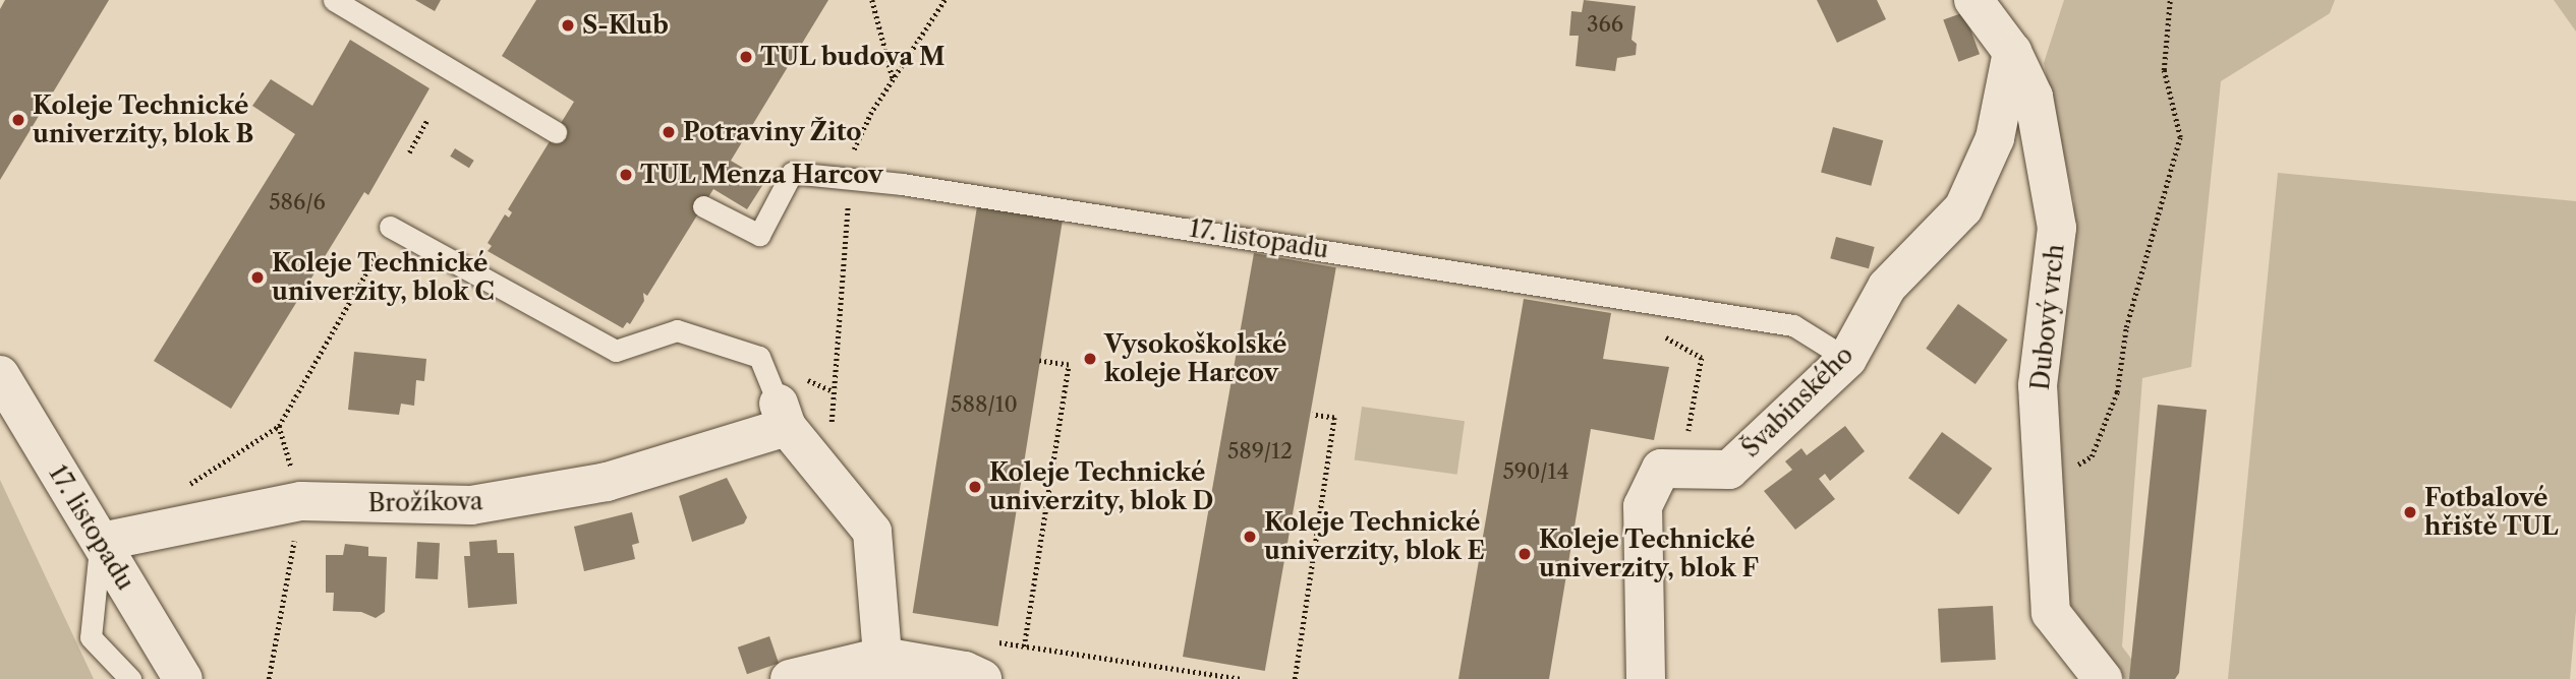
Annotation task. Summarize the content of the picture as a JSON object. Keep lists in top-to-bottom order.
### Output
{
  "streets": {
    "street": [
      "17. listopadu",
      "Dubový vrch",
      "Švabinského",
      "Brožíkova"
    ]
  },
  "crossings": [
    ["17. listopadu", "Švabinského"],
    ["17. listopadu", "Brožíkova"],
    ["Dubový vrch", "Švabinského"]
  ],
  "places": [
    "S-Klub",
    "TUL budova M",
    "Koleje Technické univerzity, blok B",
    "Potraviny Žito",
    "TUL Menza Harcov",
    "Koleje Technické univerzity, blok C",
    "Vysokoškolské koleje Harcov",
    "Koleje Technické univerzity, blok D",
    "Fotbalové hřiště TUL",
    "Koleje Technické univerzity, blok E",
    "Koleje Technické univerzity, blok F"
  ],
  "house_numbers": [
    "366",
    "586/6",
    "588/10",
    "589/12",
    "590/14"
  ]
}
